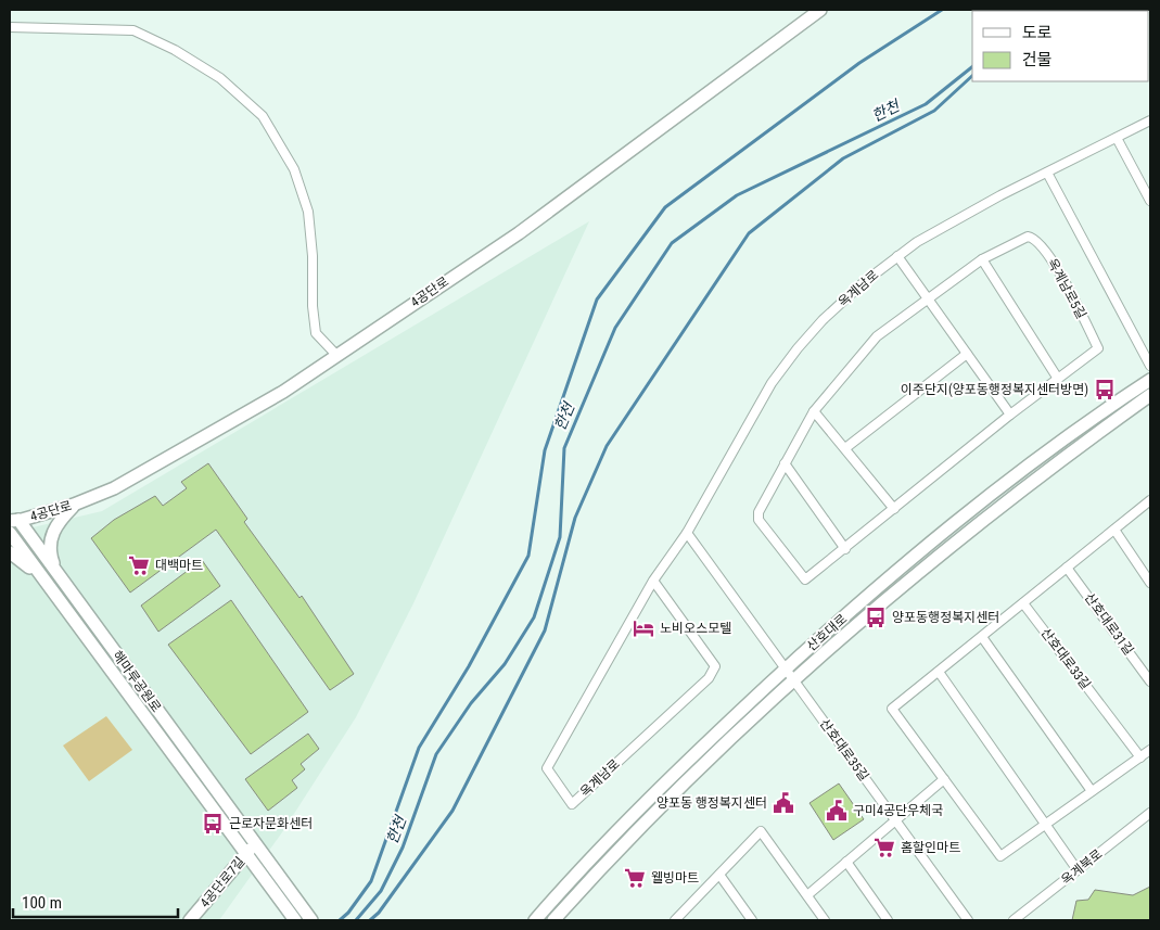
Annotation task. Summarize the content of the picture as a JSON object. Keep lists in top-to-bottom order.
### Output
{
  "streets": {
    "street": [
      "옥계남로",
      "옥계남로5길",
      "4공단로",
      "산호대로31길",
      "산호대로",
      "산호대로33길",
      "해마루공원로",
      "산호대로35길",
      "옥계북로",
      "4공단로7길"
    ]
  },
  "crossings": [
    ["4공단로", "해마루공원로"],
    ["산호대로", "산호대로35길"],
    ["해마루공원로", "4공단로7길"]
  ],
  "water": ["한천"],
  "places": {
    "bus stop": ["이주단지(양포동행정복지센터방면)", "양포동행정복지센터", "근로자문화센터"],
    "supermarket": ["대백마트", "홈할인마트", "웰빙마트"],
    "hotel": ["노비오스모텔"],
    "public building": ["양포동 행정복지센터", "구미4공단우체국"]
  },
  "legend": ["도로", "건물"],
  "scale_bar": "100 m"
}
